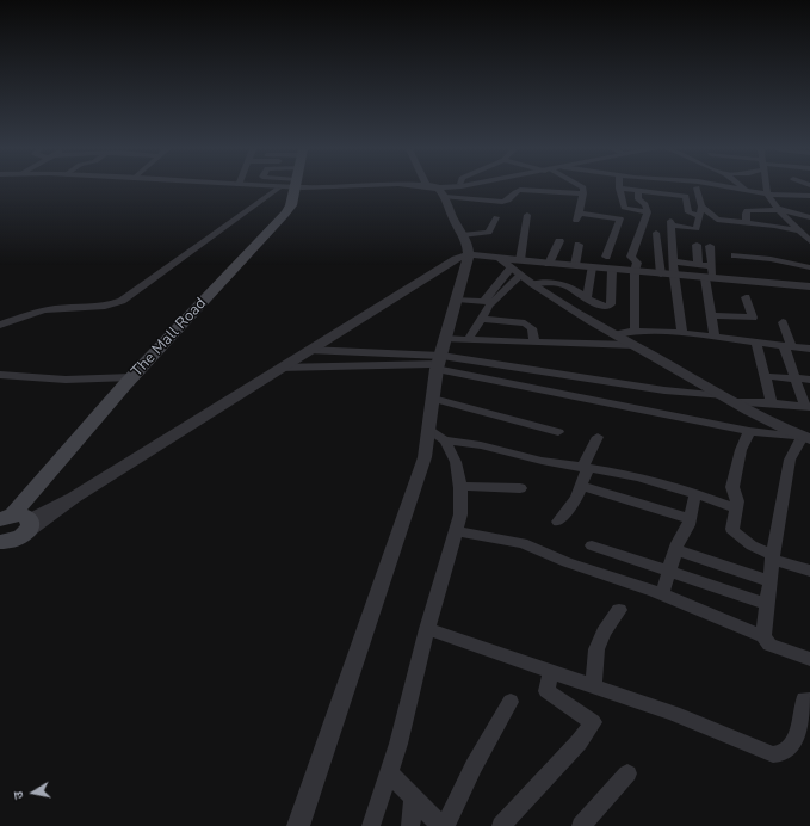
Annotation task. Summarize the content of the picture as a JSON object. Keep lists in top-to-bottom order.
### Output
{
  "streets": {
    "main road": ["The Mall Road"]
  },
  "north": "left"
}
